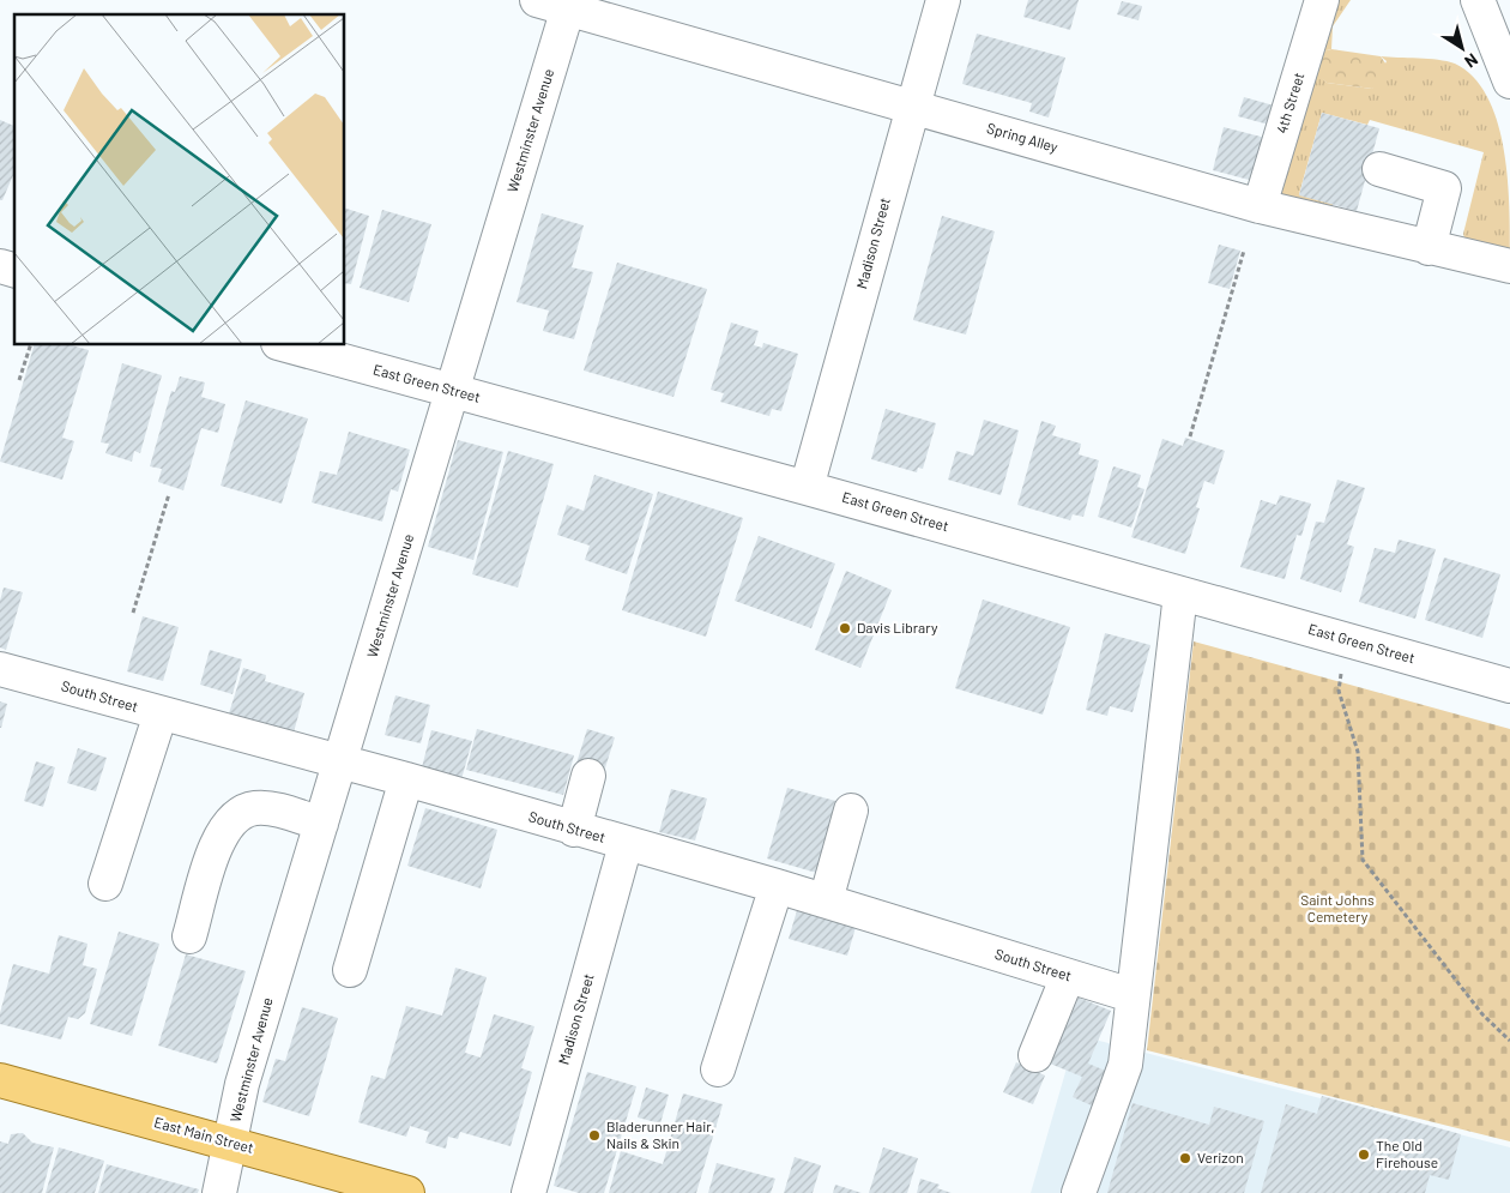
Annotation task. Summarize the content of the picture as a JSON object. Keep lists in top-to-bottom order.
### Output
{
  "streets": {
    "main road": ["East Main Street"],
    "street": [
      "4th Street",
      "Westminster Avenue",
      "Spring Alley",
      "Madison Street",
      "East Green Street",
      "South Street"
    ]
  },
  "crossings": [
    ["4th Street", "Spring Alley"],
    ["Westminster Avenue", "Spring Alley"],
    ["Westminster Avenue", "East Green Street"],
    ["Westminster Avenue", "South Street"],
    ["Westminster Avenue", "East Main Street"],
    ["Spring Alley", "Madison Street"],
    ["Madison Street", "East Green Street"],
    ["Madison Street", "South Street"]
  ],
  "parks": ["Saint Johns Cemetery"],
  "places": [
    "Davis Library",
    "Bladerunner Hair, Nails & Skin",
    "The Old Firehouse",
    "Verizon"
  ],
  "north": "bottom right"
}
